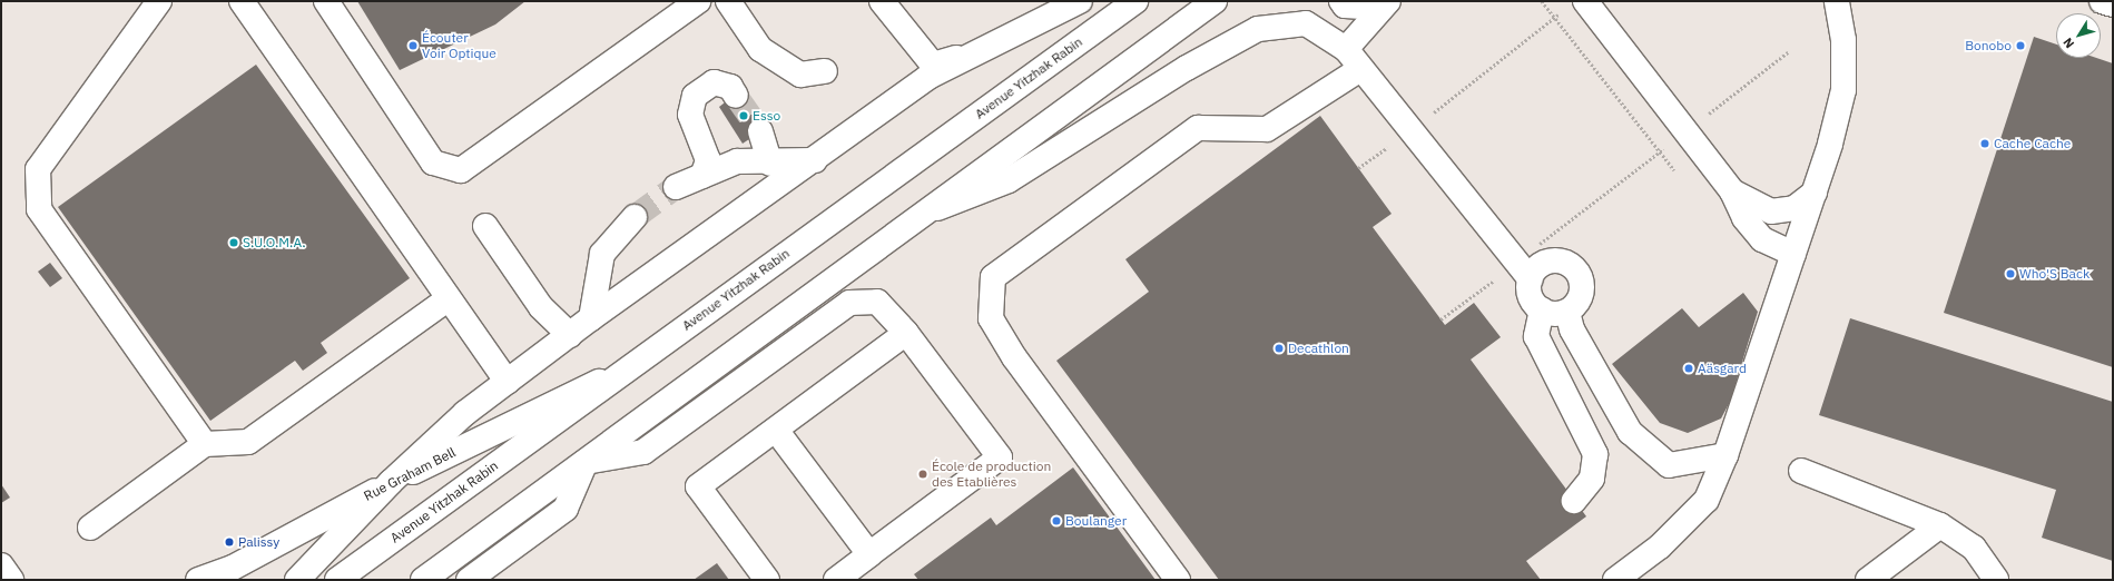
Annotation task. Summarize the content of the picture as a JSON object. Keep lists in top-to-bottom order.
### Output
{
  "streets": {
    "main road": ["Avenue Yitzhak Rabin", "Rue Graham Bell"]
  },
  "crossings": [
    ["Avenue Yitzhak Rabin", "Rue Graham Bell"]
  ],
  "places": [
    "Écouter Voir Optique",
    "Bonobo",
    "Esso",
    "Cache Cache",
    "S.U.O.M.A.",
    "Who'S Back",
    "Decathlon",
    "Aäsgard",
    "École de production des Etablières",
    "Boulanger",
    "Palissy"
  ],
  "north": "bottom left"
}
